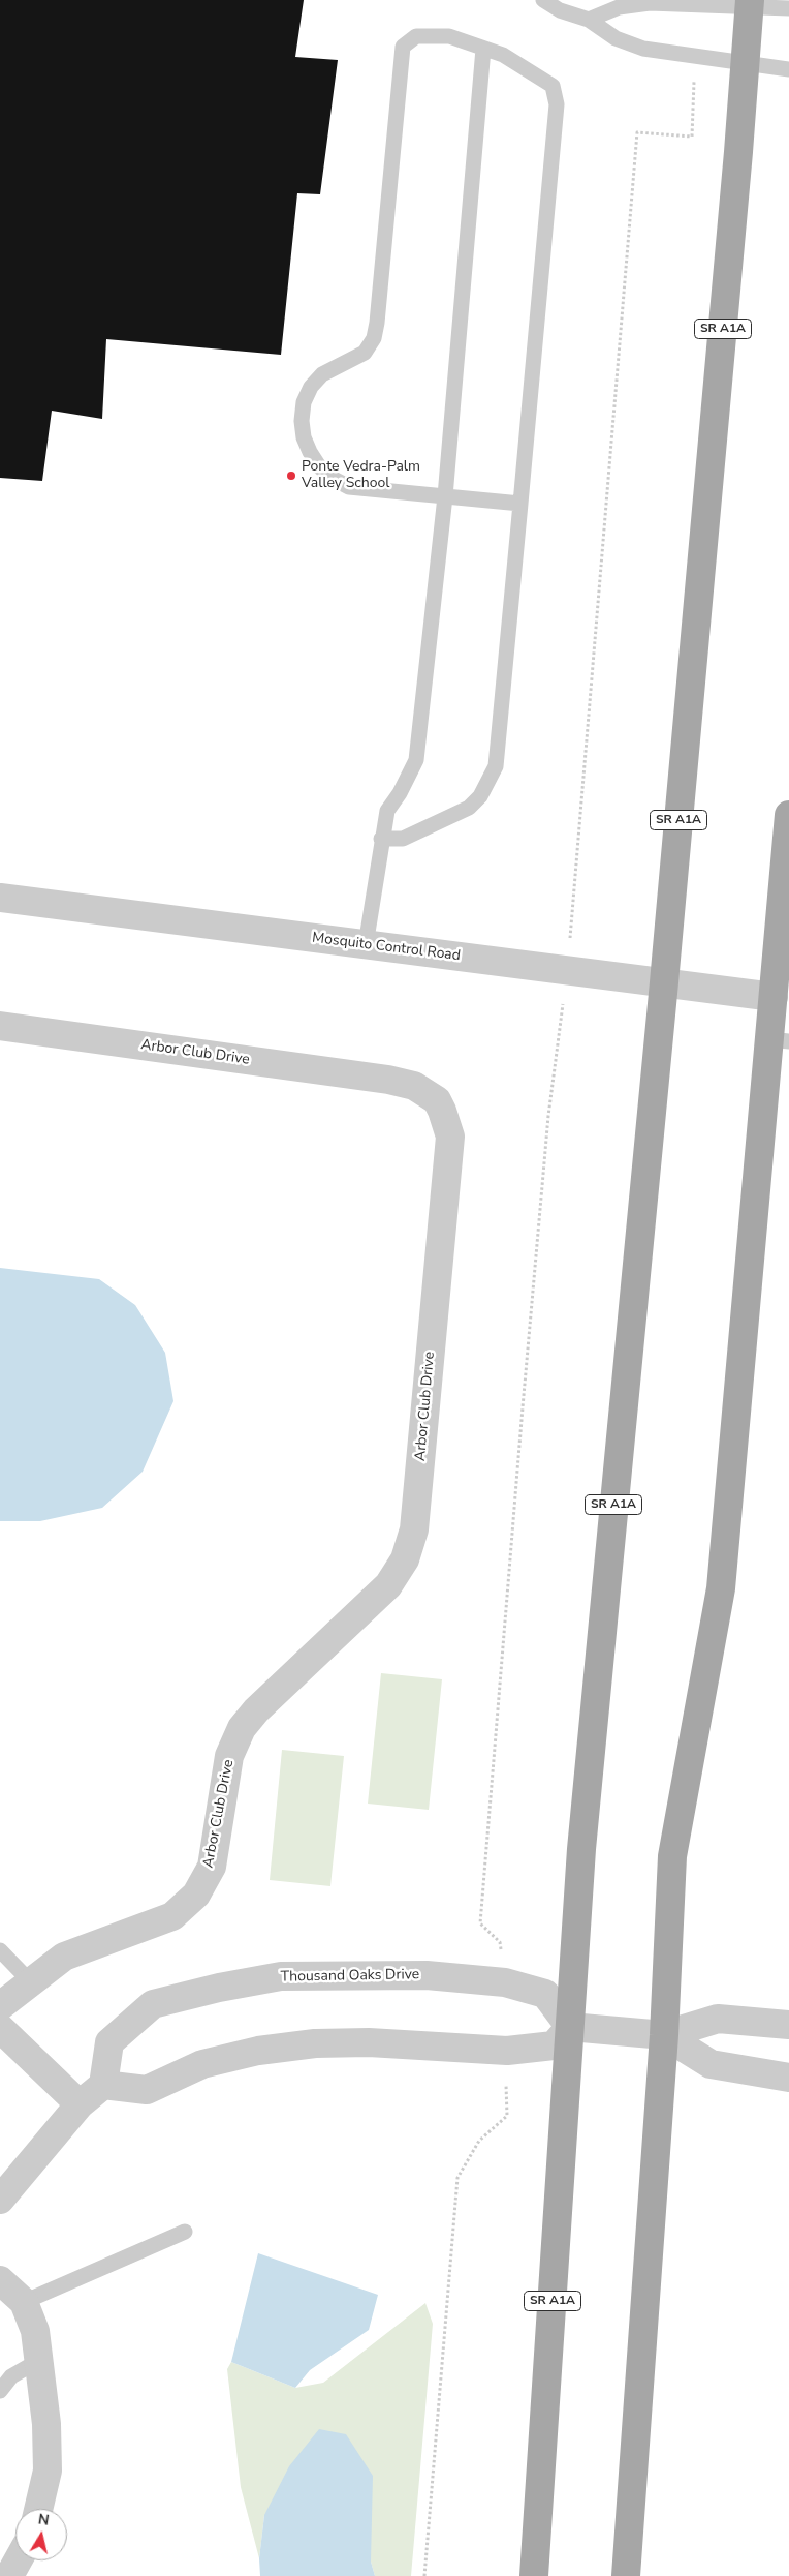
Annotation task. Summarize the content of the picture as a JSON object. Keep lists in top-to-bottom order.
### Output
{
  "streets": {
    "main road": ["SR A1A"],
    "street": ["Mosquito Control Road", "Arbor Club Drive", "Thousand Oaks Drive"]
  },
  "crossings": [
    ["SR A1A", "Mosquito Control Road"],
    ["SR A1A", "Thousand Oaks Drive"]
  ],
  "places": ["Ponte Vedra-Palm Valley School"],
  "north": "top"
}
